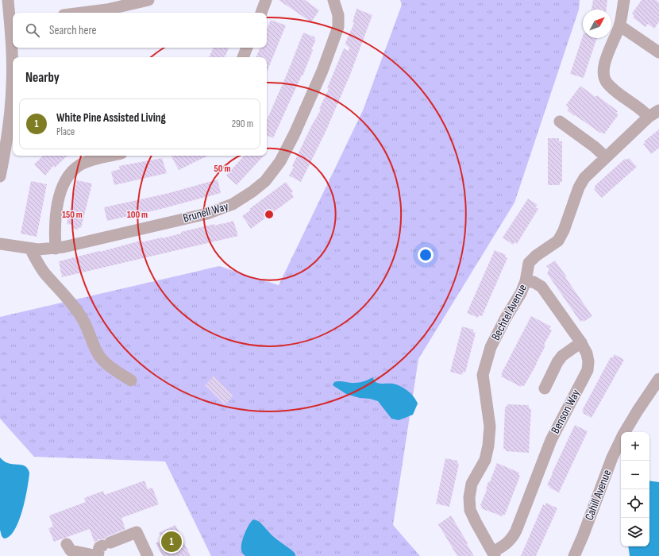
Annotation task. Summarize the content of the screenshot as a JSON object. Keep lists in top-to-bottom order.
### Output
{
  "streets": {
    "street": [
      "Brunell Way",
      "Bechtel Avenue",
      "Benson Way",
      "Cahill Avenue"
    ]
  },
  "crossings": [
    ["Bechtel Avenue", "Benson Way"]
  ],
  "north": "top right",
  "page": {
    "search": "Search here",
    "heading": "Nearby",
    "list": [
      {
        "mark": "1",
        "name": "White Pine Assisted Living",
        "note": "Place",
        "value": "290 m"
      }
    ],
    "map_buttons": ["+", "−"],
    "pins": "1"
  },
  "rings": ["50 m", "100 m", "150 m"]
}
